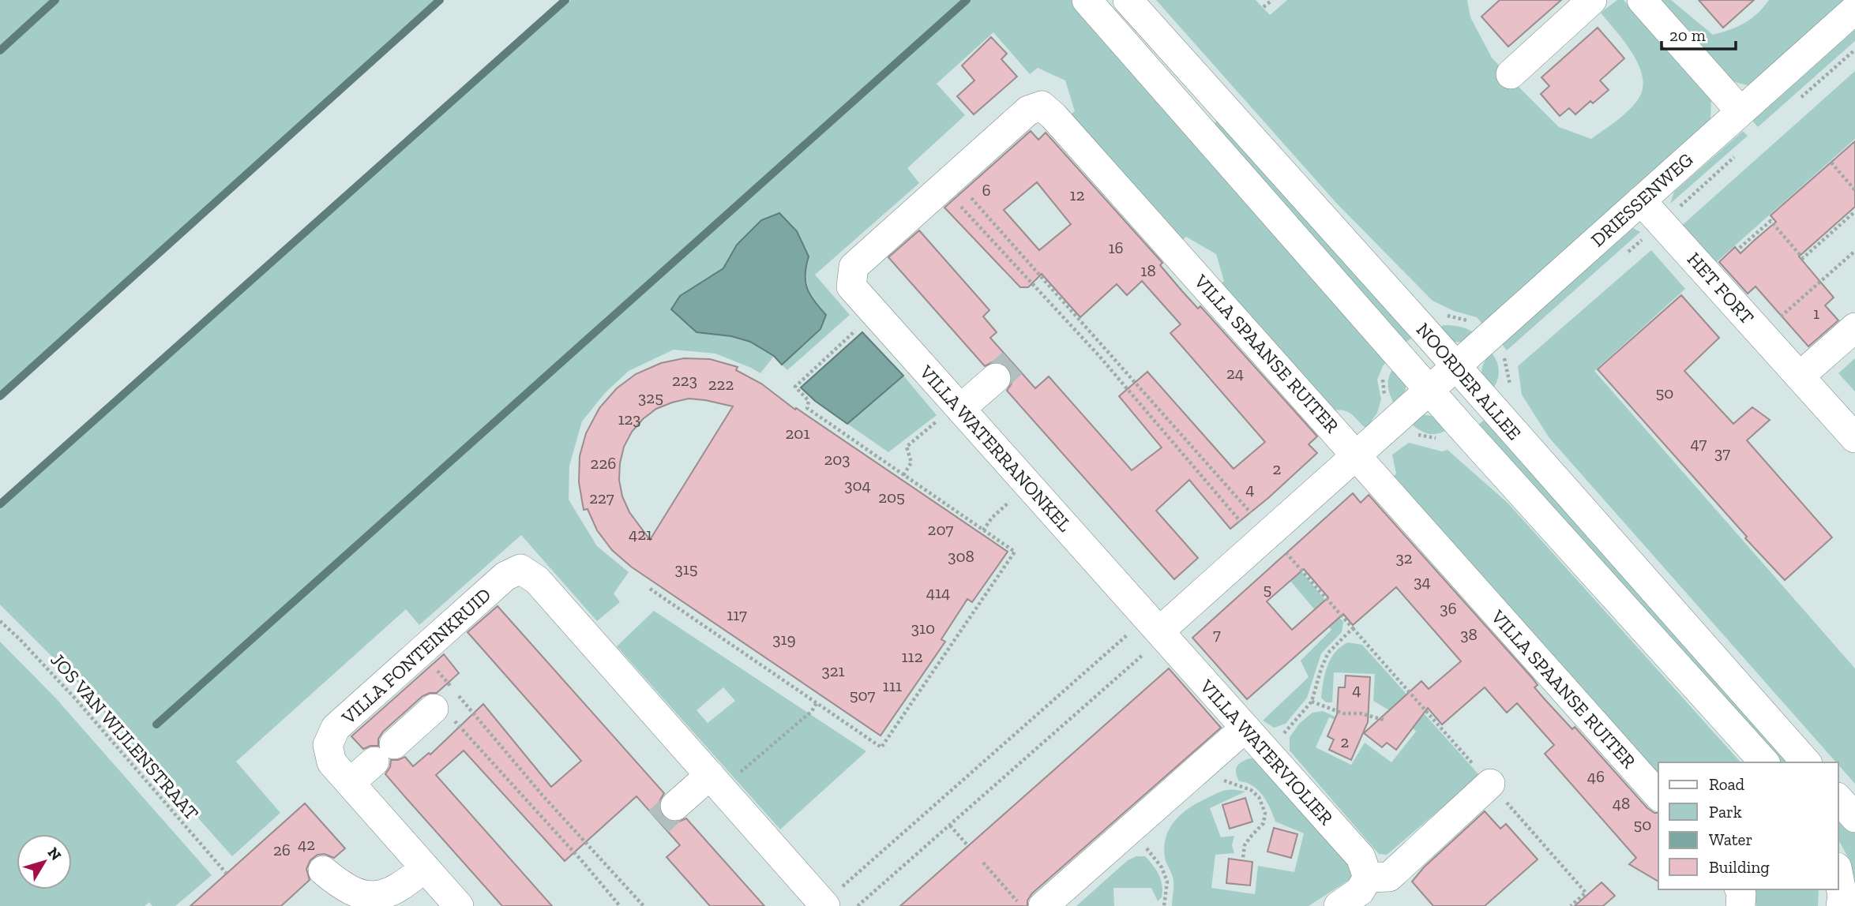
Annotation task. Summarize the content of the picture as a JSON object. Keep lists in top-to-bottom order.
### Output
{
  "streets": {
    "street": [
      "DRIESSENWEG",
      "HET FORT",
      "VILLA SPAANSE RUITER",
      "NOORDER ALLEE",
      "VILLA WATERRANONKEL",
      "VILLA FONTEINKRUID",
      "VILLA WATERVIOLIER"
    ],
    "path": ["JOS VAN WIJLENSTRAAT"]
  },
  "crossings": [
    ["DRIESSENWEG", "HET FORT"],
    ["DRIESSENWEG", "NOORDER ALLEE"],
    ["VILLA SPAANSE RUITER", "VILLA WATERRANONKEL"],
    ["VILLA WATERRANONKEL", "VILLA WATERVIOLIER"]
  ],
  "house_numbers": [
    "6",
    "12",
    "16",
    "18",
    "1",
    "24",
    "223",
    "222",
    "50",
    "325",
    "123",
    "201",
    "47",
    "37",
    "203",
    "226",
    "2",
    "304",
    "4",
    "205",
    "227",
    "207",
    "421",
    "308",
    "32",
    "315",
    "34",
    "5",
    "414",
    "36",
    "117",
    "310",
    "7",
    "38",
    "319",
    "112",
    "321",
    "111",
    "4",
    "507",
    "2",
    "46",
    "48",
    "50",
    "42",
    "26"
  ],
  "legend": [
    "Road",
    "Park",
    "Water",
    "Building"
  ],
  "scale_bar": "20 m",
  "north": "top right"
}
